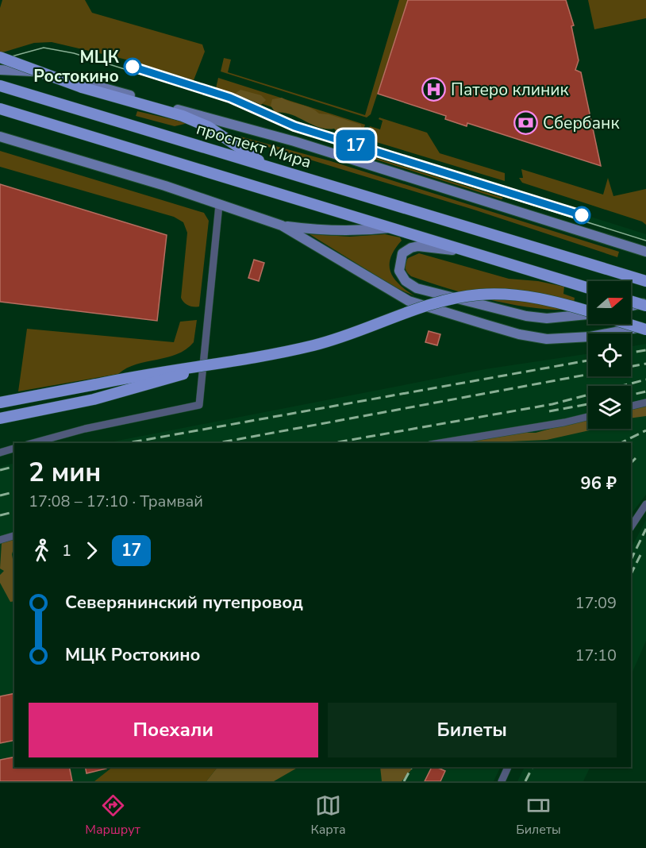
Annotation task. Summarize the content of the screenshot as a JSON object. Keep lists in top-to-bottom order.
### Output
{
  "streets": {
    "main road": ["проспект Мира"]
  },
  "places": {
    "other": ["МЦК Ростокино"],
    "hospital": ["Патеро клиник"],
    "bank": ["Сбербанк"]
  },
  "lines": ["tram line 17"],
  "north": "right",
  "page": {
    "on_map": "17",
    "heading": ["2 мин", "17:08 – 17:10 · Трамвай", "96 ₽"],
    "legs": ["1", "17"],
    "list": [
      {
        "name": "Северянинский путепровод",
        "value": "17:09"
      },
      {
        "name": "МЦК Ростокино",
        "value": "17:10"
      }
    ],
    "buttons": ["Поехали", "Билеты"],
    "tabs": ["Маршрут", "Карта", "Билеты"]
  }
}
